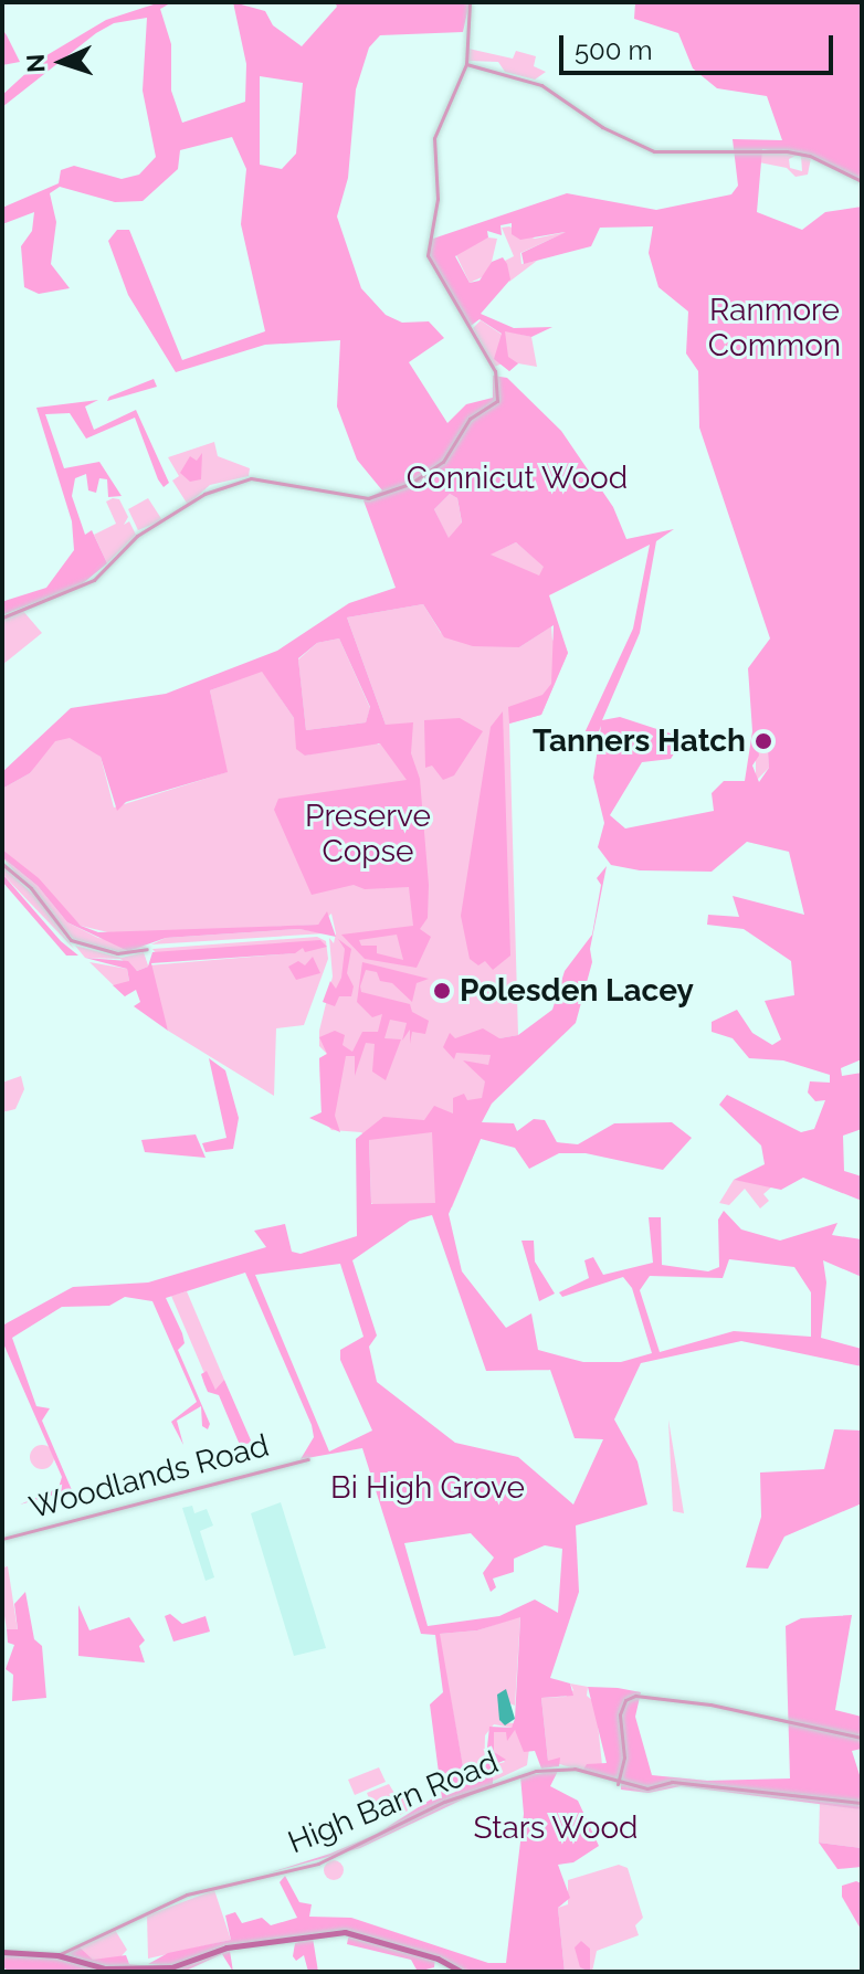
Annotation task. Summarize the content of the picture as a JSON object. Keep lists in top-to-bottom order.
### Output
{
  "streets": {
    "street": ["Woodlands Road", "High Barn Road"]
  },
  "parks": [
    "Ranmore Common",
    "Connicut Wood",
    "Preserve Copse",
    "Bi High Grove",
    "Stars Wood"
  ],
  "places": ["Tanners Hatch", "Polesden Lacey"],
  "scale_bar": "500 m",
  "north": "left"
}
